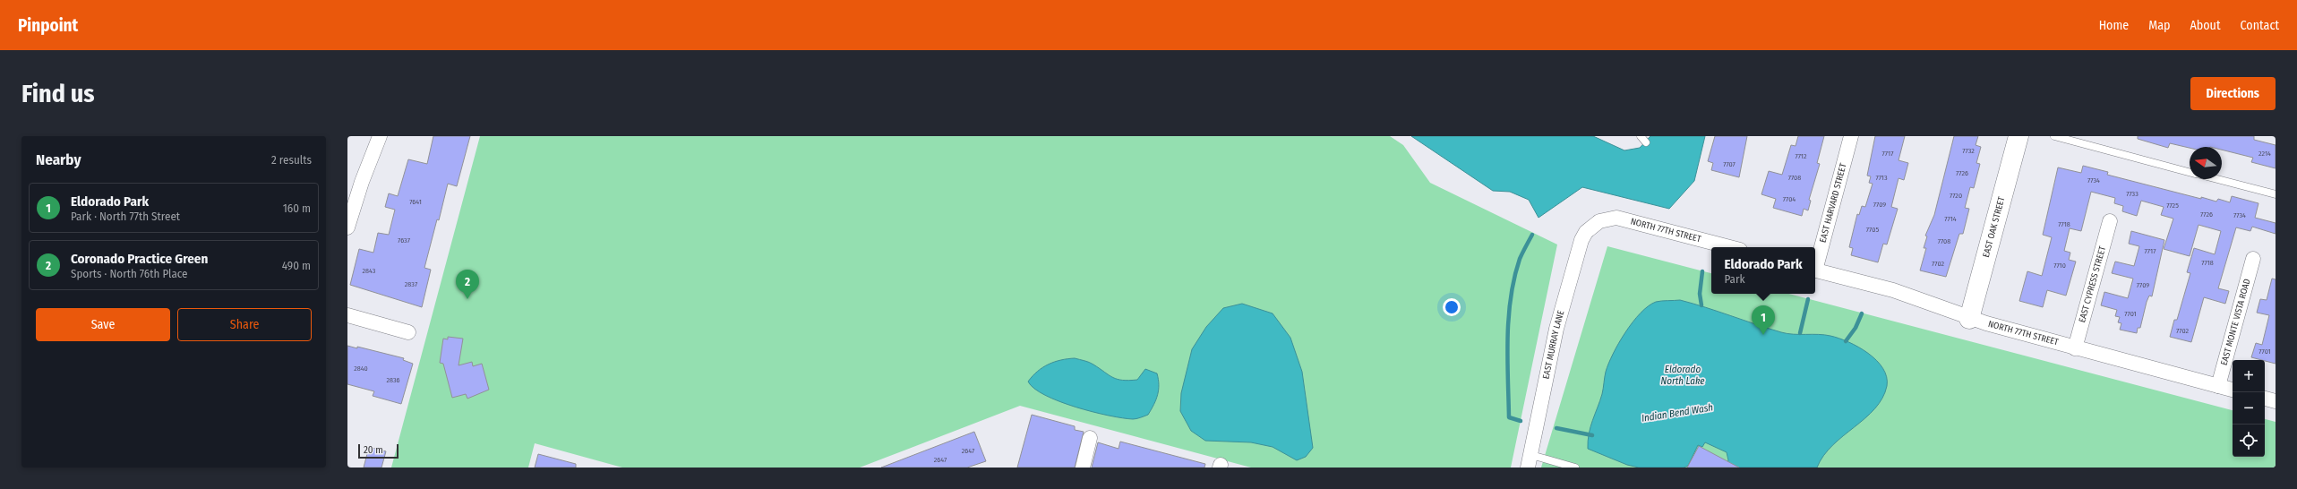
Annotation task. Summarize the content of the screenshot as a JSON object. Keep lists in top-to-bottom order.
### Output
{
  "streets": {
    "street": [
      "EAST HARVARD STREET",
      "EAST OAK STREET",
      "NORTH 77TH STREET",
      "EAST CYPRESS STREET",
      "EAST MONTE VISTA ROAD",
      "EAST MURRAY LANE"
    ]
  },
  "crossings": [
    ["EAST OAK STREET", "NORTH 77TH STREET"],
    ["NORTH 77TH STREET", "EAST CYPRESS STREET"],
    ["NORTH 77TH STREET", "EAST MONTE VISTA ROAD"],
    ["NORTH 77TH STREET", "EAST MURRAY LANE"]
  ],
  "water": ["Eldorado North Lake", "Indian Bend Wash"],
  "house_numbers": [
    "7732",
    "7717",
    "2214",
    "7712",
    "7707",
    "7726",
    "7708",
    "7713",
    "7734",
    "7733",
    "7720",
    "7704",
    "7641",
    "7709",
    "7725",
    "7726",
    "7734",
    "7714",
    "7718",
    "7705",
    "7637",
    "7708",
    "7717",
    "7718",
    "7702",
    "7710",
    "2843",
    "2837",
    "7709",
    "7701",
    "7702",
    "7701",
    "2840",
    "2836",
    "2647",
    "2647"
  ],
  "scale_bar": "20 m",
  "north": "left",
  "page": {
    "header": "Pinpoint",
    "nav": [
      "Home",
      "Map",
      "About",
      "Contact"
    ],
    "buttons": [
      "Directions",
      ["Save", "Share"]
    ],
    "title": "Find us",
    "heading": ["Nearby", "2 results"],
    "list": [
      {
        "mark": "1",
        "name": "Eldorado Park",
        "note": "Park · North 77th Street",
        "value": "160 m"
      },
      {
        "mark": "2",
        "name": "Coronado Practice Green",
        "note": "Sports · North 76th Place",
        "value": "490 m"
      }
    ],
    "popup": ["Eldorado Park", "Park"],
    "pins": ["2", "1"],
    "map_buttons": ["+", "−"],
    "scale": "20 m"
  }
}
